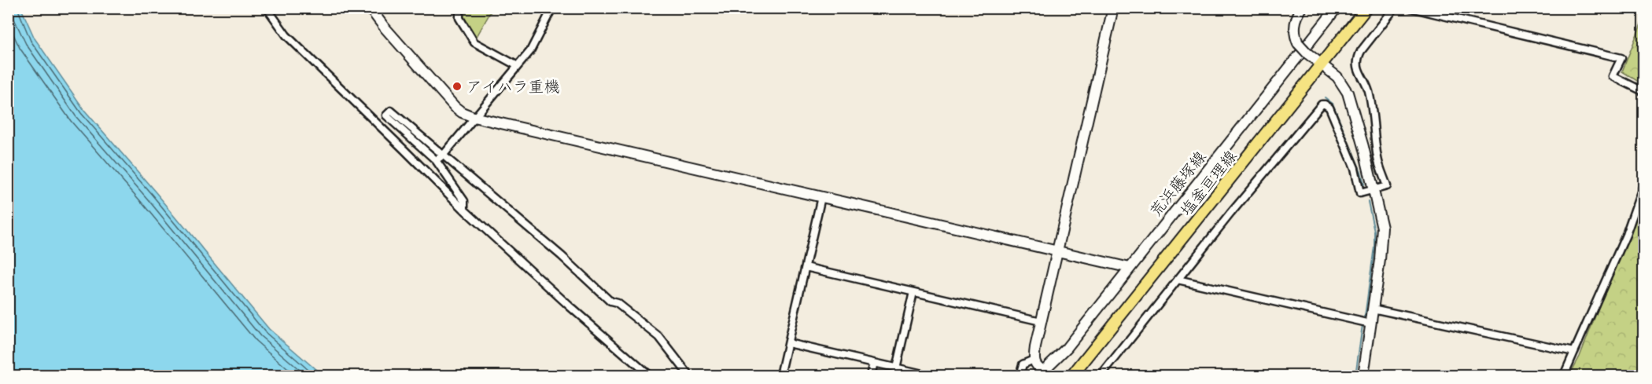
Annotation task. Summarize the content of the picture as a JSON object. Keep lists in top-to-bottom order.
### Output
{
  "streets": {
    "main road": ["塩釜亘理線"],
    "street": ["荒浜藤塚線"]
  },
  "places": ["アイハラ重機"]
}
